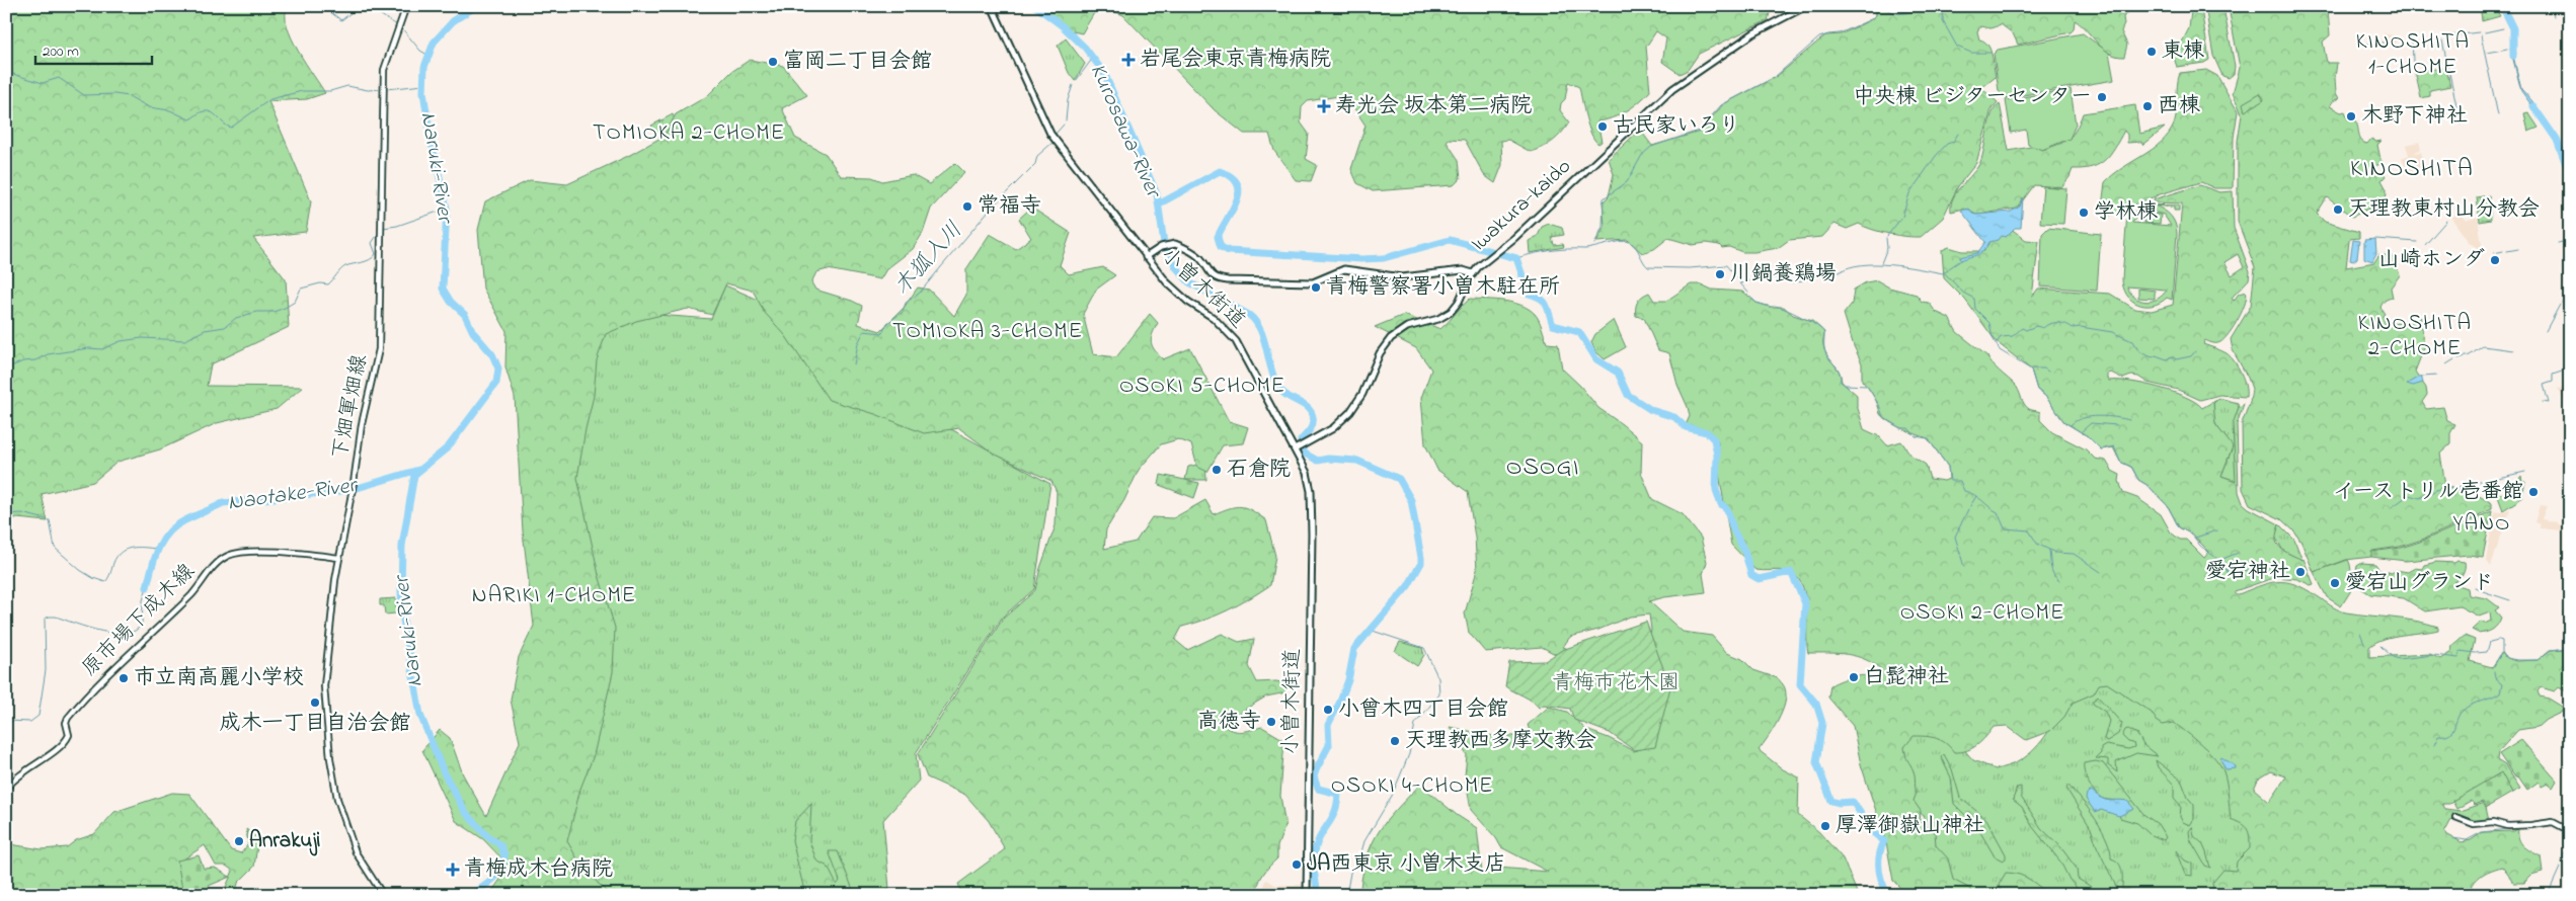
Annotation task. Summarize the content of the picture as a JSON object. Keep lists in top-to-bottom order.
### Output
{
  "streets": {
    "main road": [
      "Iwakura-kaido",
      "小曽木街道",
      "下畑軍畑線",
      "原市場下成木線"
    ]
  },
  "crossings": [
    ["Iwakura-kaido", "小曽木街道"],
    ["下畑軍畑線", "原市場下成木線"]
  ],
  "districts": [
    "KINOSHITA 1-CHOME",
    "TOMIOKA 2-CHOME",
    "KINOSHITA",
    "KINOSHITA 2-CHOME",
    "TOMIOKA 3-CHOME",
    "OSOKI 5-CHOME",
    "OSOGI",
    "YANO",
    "NARIKI 1-CHOME",
    "OSOKI 2-CHOME",
    "OSOKI 4-CHOME"
  ],
  "water": [
    "Kurosawa-River",
    "Naruki-River",
    "木狐入川",
    "Naotake-River"
  ],
  "parks": ["青梅市花木園"],
  "places": {
    "other": [
      "東棟",
      "富岡二丁目会館",
      "中央棟 ビジターセンター",
      "西棟",
      "木野下神社",
      "古民家いろり",
      "常福寺",
      "天理教東村山分教会",
      "学林棟",
      "山崎ホンダ",
      "川鍋養鶏場",
      "青梅警察署小曽木駐在所",
      "石倉院",
      "イーストリル壱番館",
      "愛宕神社",
      "愛宕山グランド",
      "白髭神社",
      "市立南高麗小学校",
      "成木一丁目自治会館",
      "小曾木四丁目会館",
      "高徳寺",
      "天理教西多摩文教会",
      "厚澤御嶽山神社",
      "Anrakuji",
      "JA西東京 小曽木支店"
    ],
    "health": ["岩尾会東京青梅病院", "寿光会 坂本第二病院", "青梅成木台病院"]
  },
  "scale_bar": "200 m"
}
